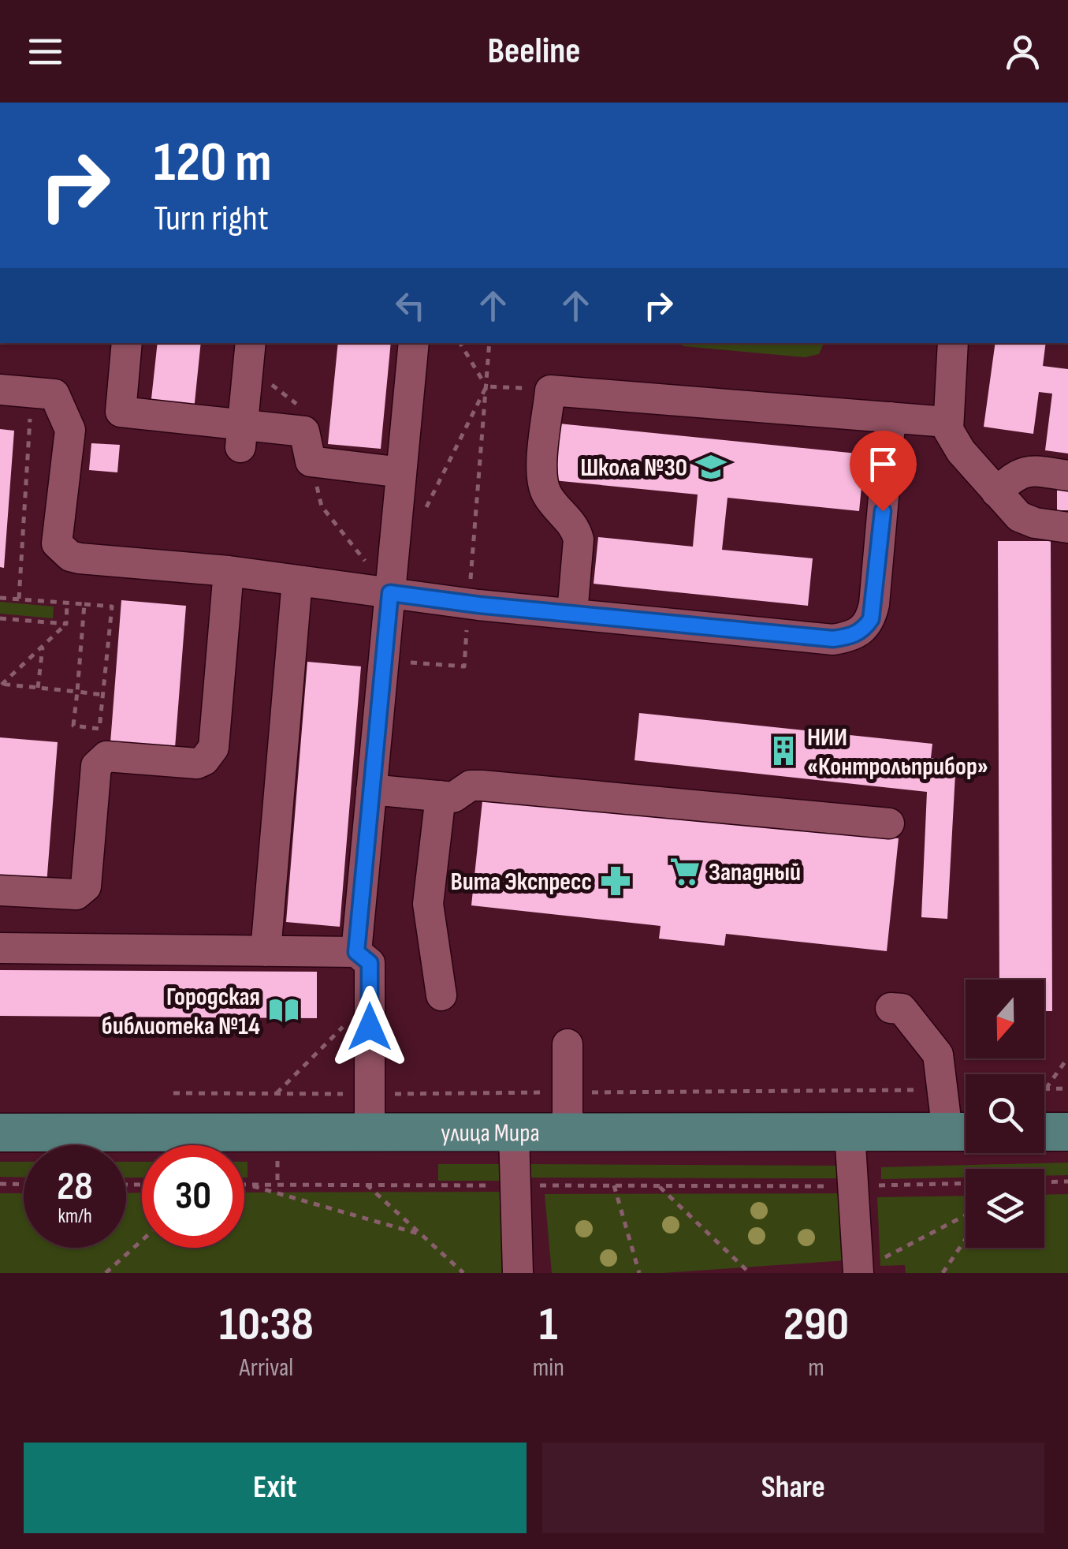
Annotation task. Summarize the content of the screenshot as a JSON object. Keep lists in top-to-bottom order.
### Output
{
  "streets": {
    "main road": ["улица Мира"]
  },
  "places": {
    "school or university": ["Школа №30"],
    "building": ["НИИ «Контрольприбор»"],
    "supermarket": ["Западный"],
    "pharmacy": ["Вита Экспресс"],
    "library": ["Городская библиотека №14"]
  },
  "north": "bottom",
  "page": {
    "header": "Beeline",
    "turn": ["120 m", "Turn right"],
    "speed": "28 km/h",
    "limit": "30",
    "eta": [
      "10:38",
      "Arrival",
      "1",
      "min",
      "290",
      "m"
    ],
    "buttons": ["Exit", "Share"]
  }
}
